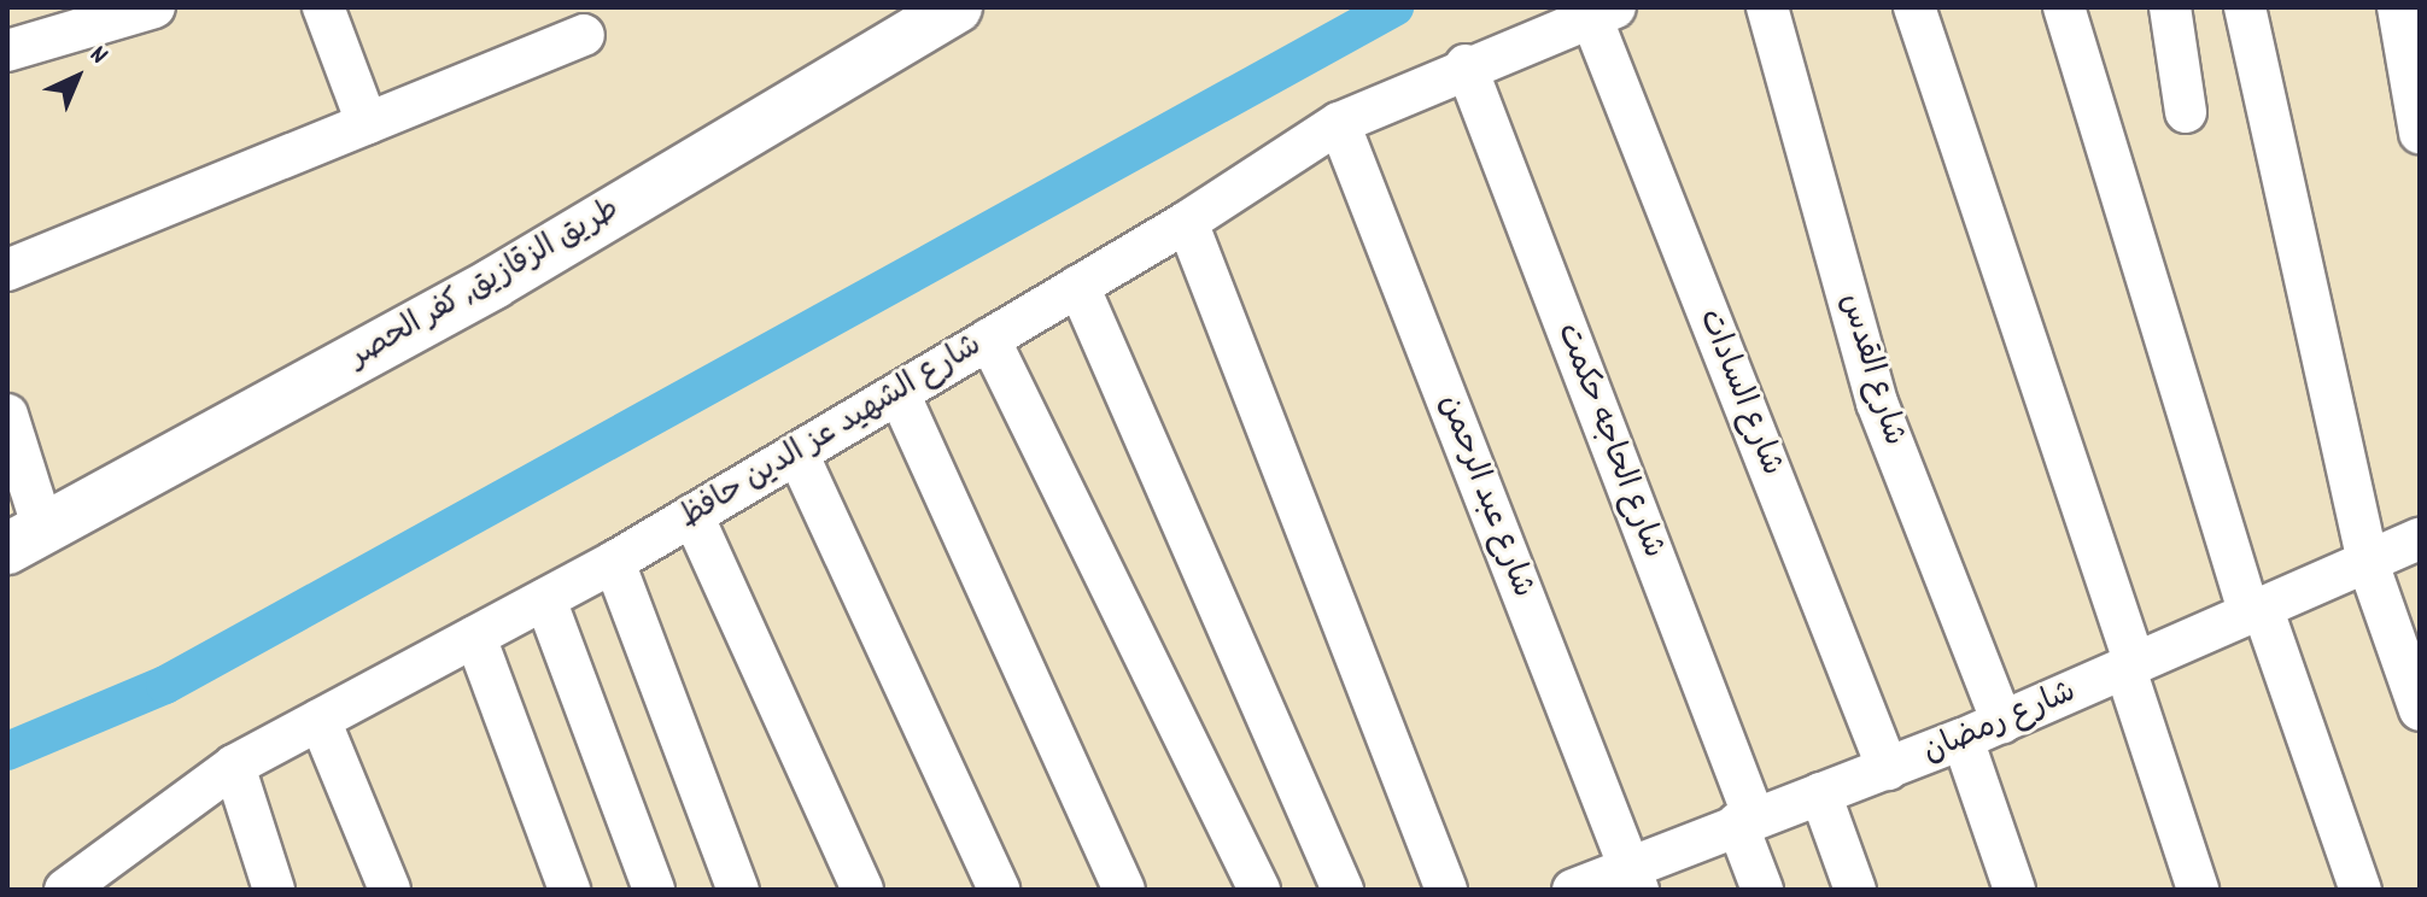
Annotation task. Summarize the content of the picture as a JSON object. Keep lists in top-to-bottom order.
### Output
{
  "streets": {
    "main road": ["طريق الزقازيق, كفر الحصر"],
    "street": [
      "شارع القدس",
      "شارع السادات",
      "شارع الشهيد عز الدين حافظ",
      "شارع الحاجه حكمت",
      "شارع عبد الرحمن",
      "شارع رمضان"
    ]
  },
  "crossings": [
    ["شارع القدس", "شارع رمضان"],
    ["شارع السادات", "شارع الشهيد عز الدين حافظ"],
    ["شارع السادات", "شارع رمضان"],
    ["شارع الشهيد عز الدين حافظ", "شارع الحاجه حكمت"],
    ["شارع الشهيد عز الدين حافظ", "شارع عبد الرحمن"],
    ["شارع الحاجه حكمت", "شارع رمضان"],
    ["شارع عبد الرحمن", "شارع رمضان"]
  ],
  "north": "top right"
}
